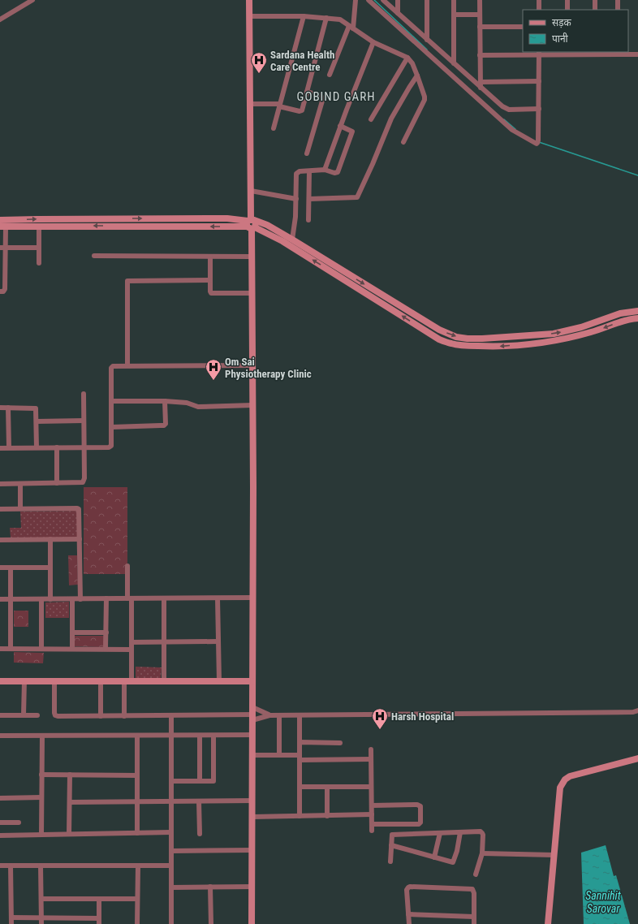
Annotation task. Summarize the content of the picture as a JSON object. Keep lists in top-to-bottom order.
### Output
{
  "districts": ["GOBIND GARH"],
  "water": ["Sannihit Sarovar"],
  "places": {
    "hospital": ["Sardana Health Care Centre", "Om Sai Physiotherapy Clinic", "Harsh Hospital"]
  },
  "legend": ["सड़क", "पानी"]
}
